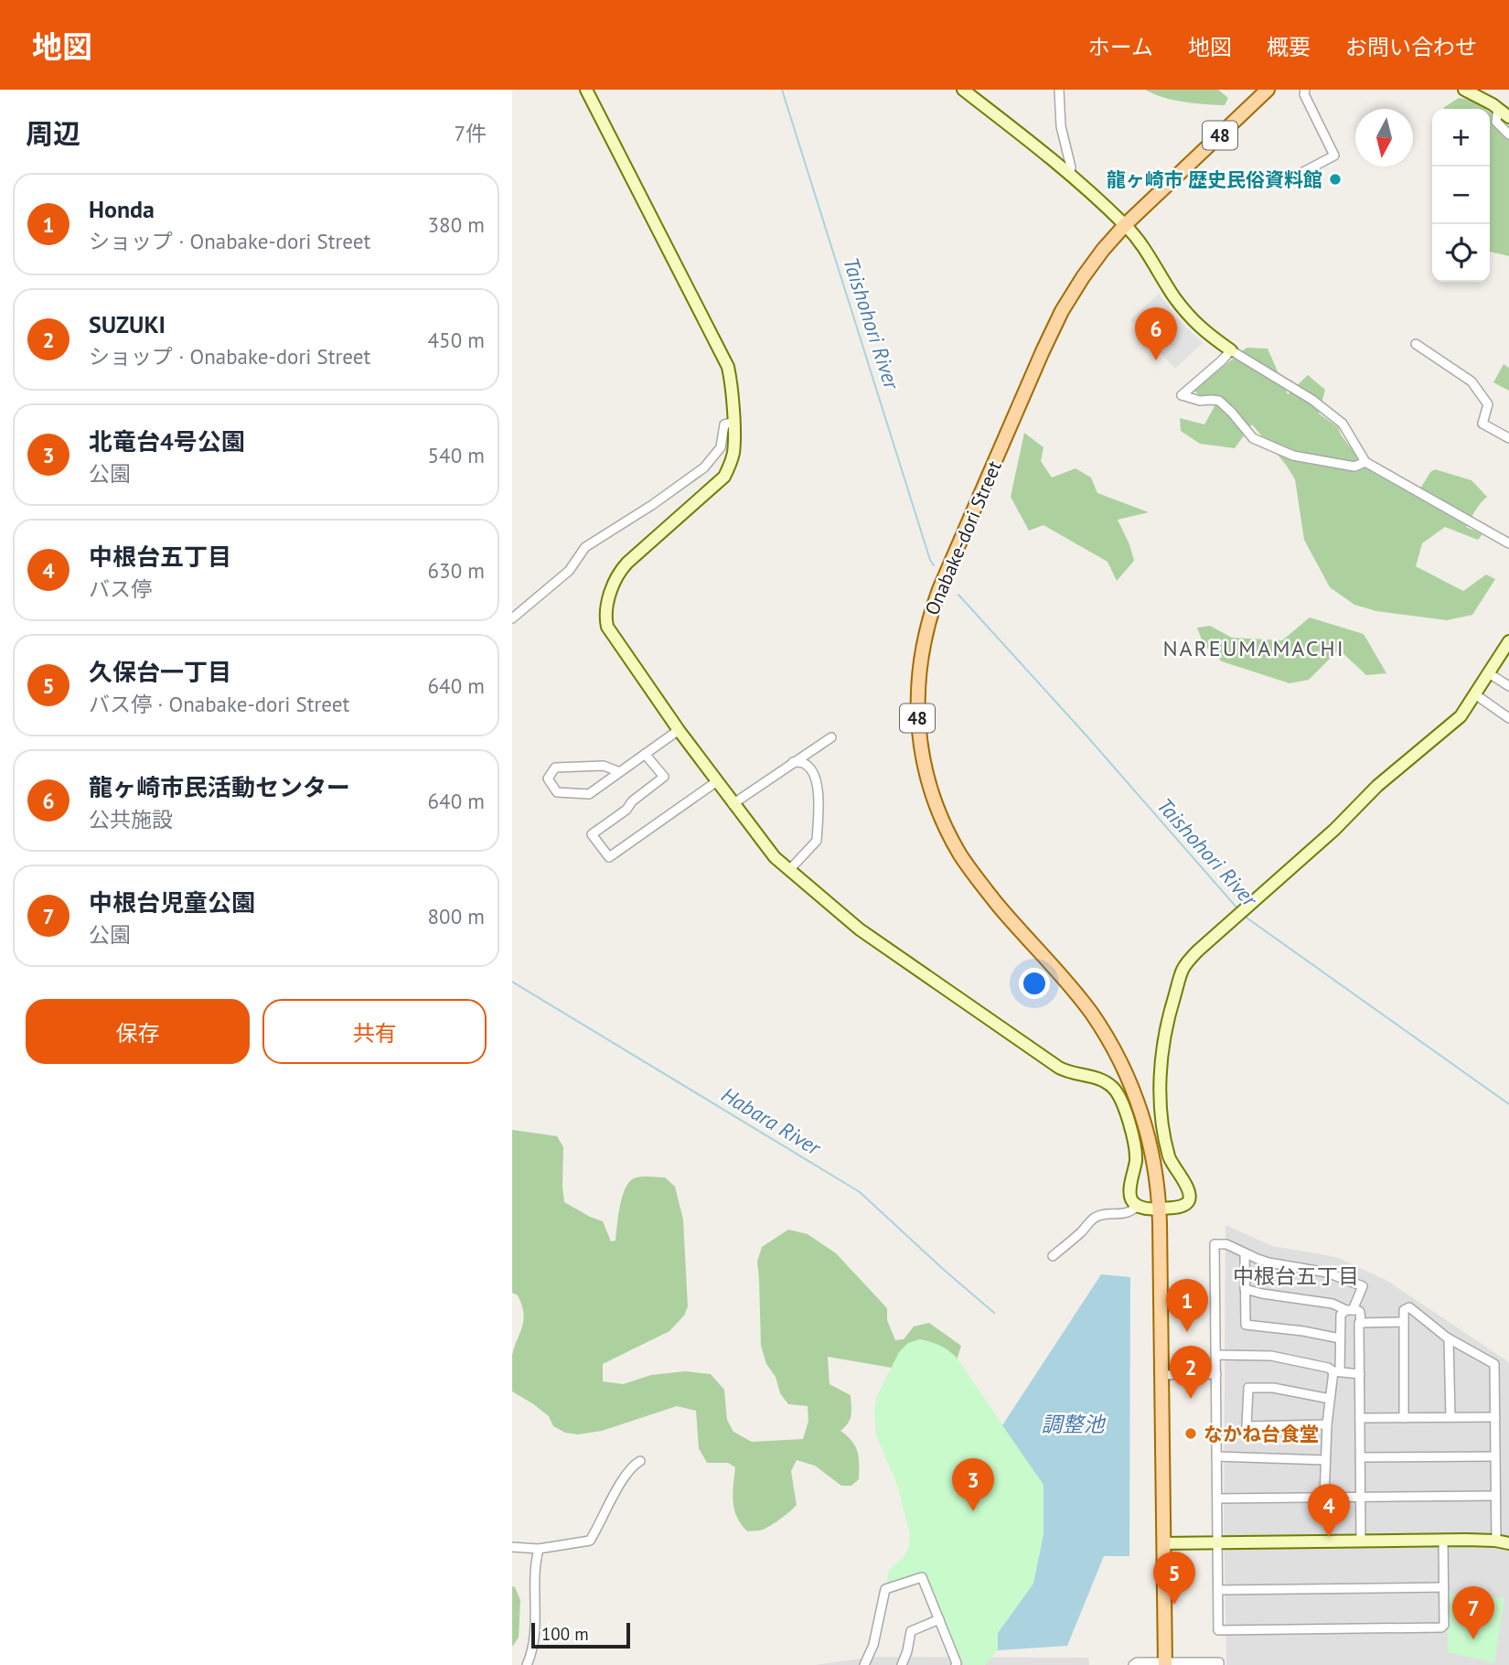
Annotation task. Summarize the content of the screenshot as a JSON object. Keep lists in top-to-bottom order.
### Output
{
  "streets": {
    "main road": ["48", "Onabake-dori Street"]
  },
  "districts": ["NAREUMAMACHI", "中根台五丁目"],
  "water": ["Taishohori River", "Habara River", "調整池"],
  "places": ["龍ヶ崎市 歴史民俗資料館", "なかね台食堂"],
  "scale_bar": "100 m",
  "north": "bottom",
  "page": {
    "header": "地図",
    "nav": [
      "ホーム",
      "地図",
      "概要",
      "お問い合わせ"
    ],
    "heading": ["周辺", "7件"],
    "map_buttons": ["+", "−"],
    "list": [
      {
        "mark": "1",
        "name": "Honda",
        "note": "ショップ · Onabake-dori Street",
        "value": "380 m"
      },
      {
        "mark": "2",
        "name": "SUZUKI",
        "note": "ショップ · Onabake-dori Street",
        "value": "450 m"
      },
      {
        "mark": "3",
        "name": "北竜台4号公園",
        "note": "公園",
        "value": "540 m"
      },
      {
        "mark": "4",
        "name": "中根台五丁目",
        "note": "バス停",
        "value": "630 m"
      },
      {
        "mark": "5",
        "name": "久保台一丁目",
        "note": "バス停 · Onabake-dori Street",
        "value": "640 m"
      },
      {
        "mark": "6",
        "name": "龍ヶ崎市民活動センター",
        "note": "公共施設",
        "value": "640 m"
      },
      {
        "mark": "7",
        "name": "中根台児童公園",
        "note": "公園",
        "value": "800 m"
      }
    ],
    "pins": [
      "6",
      "1",
      "2",
      "3",
      "4",
      "5",
      "7"
    ],
    "buttons": ["保存", "共有"],
    "scale": "100 m"
  }
}
